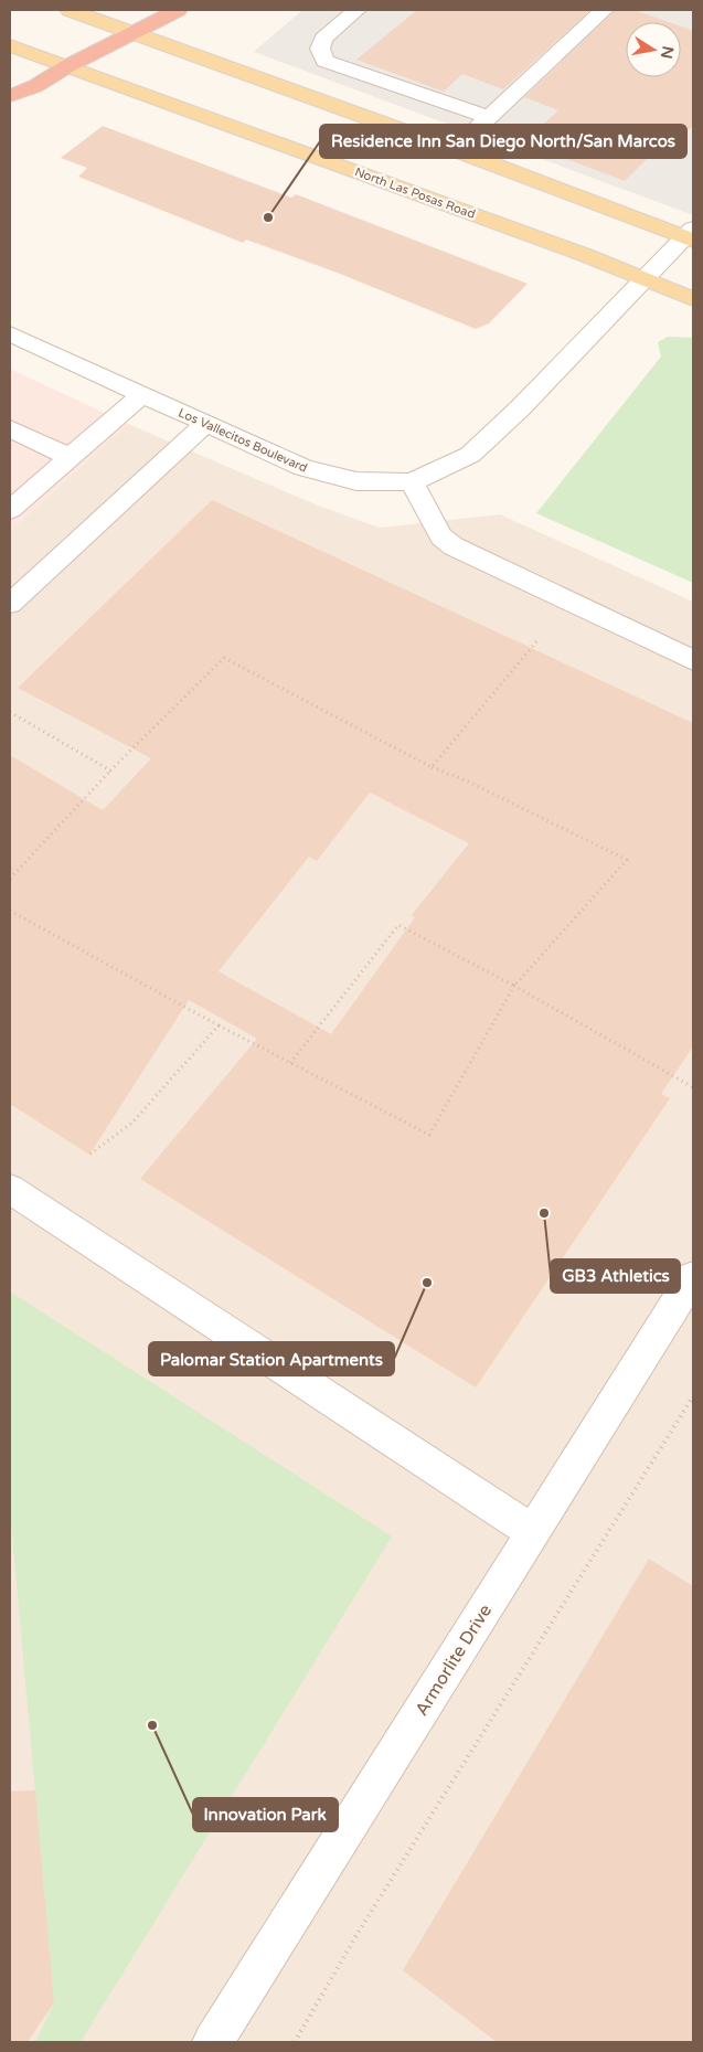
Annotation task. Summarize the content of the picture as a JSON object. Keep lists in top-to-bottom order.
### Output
{
  "streets": {
    "main road": ["North Las Posas Road"],
    "street": ["Los Vallecitos Boulevard", "Armorlite Drive"]
  },
  "crossings": [
    ["North Las Posas Road", "Los Vallecitos Boulevard"]
  ],
  "places": [
    "Residence Inn San Diego North/San Marcos",
    "GB3 Athletics",
    "Palomar Station Apartments",
    "Innovation Park"
  ],
  "north": "right"
}
